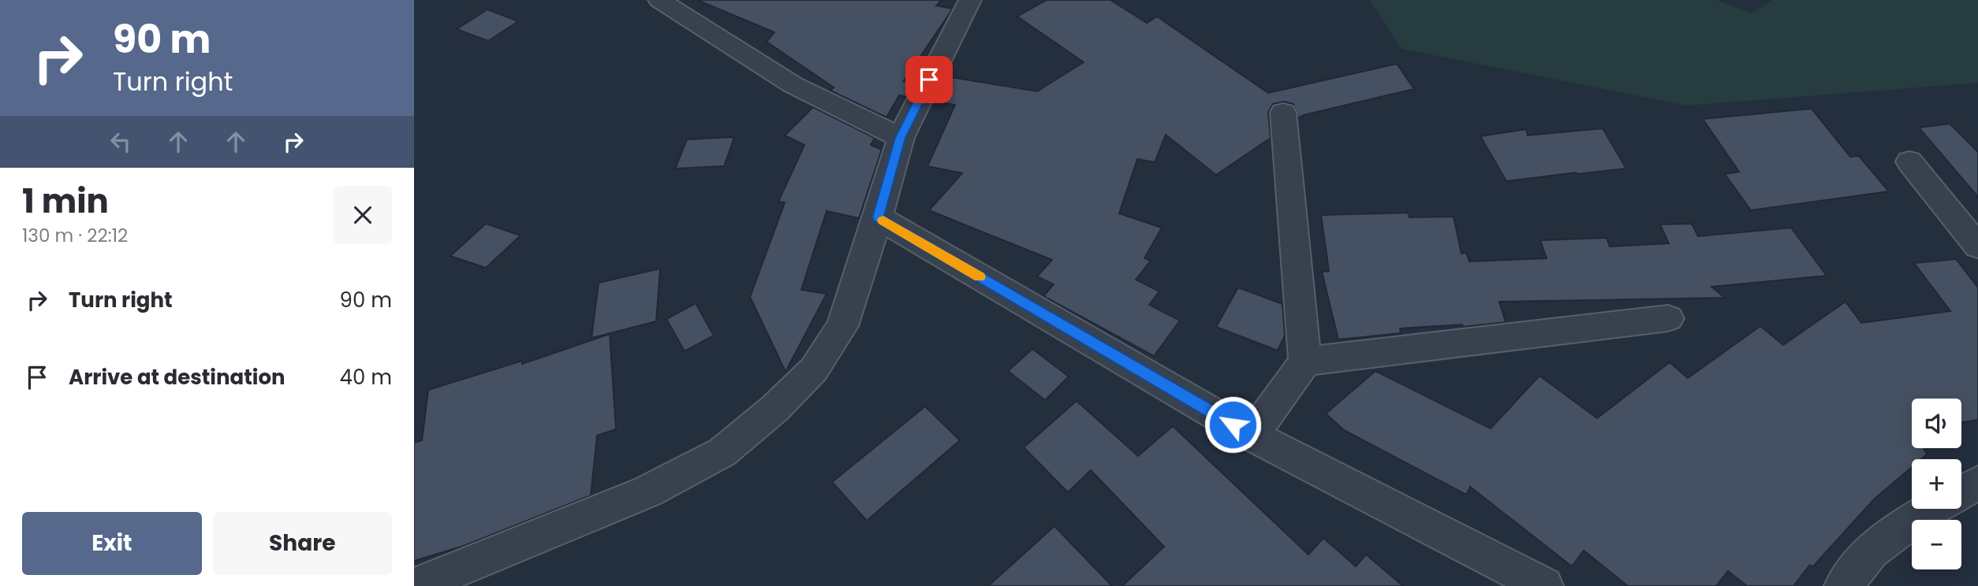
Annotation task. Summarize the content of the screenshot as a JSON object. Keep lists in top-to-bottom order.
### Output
{
  "page": {
    "turn": ["90 m", "Turn right"],
    "heading": ["1 min", "130 m · 22:12"],
    "list": [
      {
        "name": "Turn right",
        "value": "90 m"
      },
      {
        "name": "Arrive at destination",
        "value": "40 m"
      }
    ],
    "map_buttons": ["+", "−"],
    "buttons": ["Exit", "Share"]
  }
}
